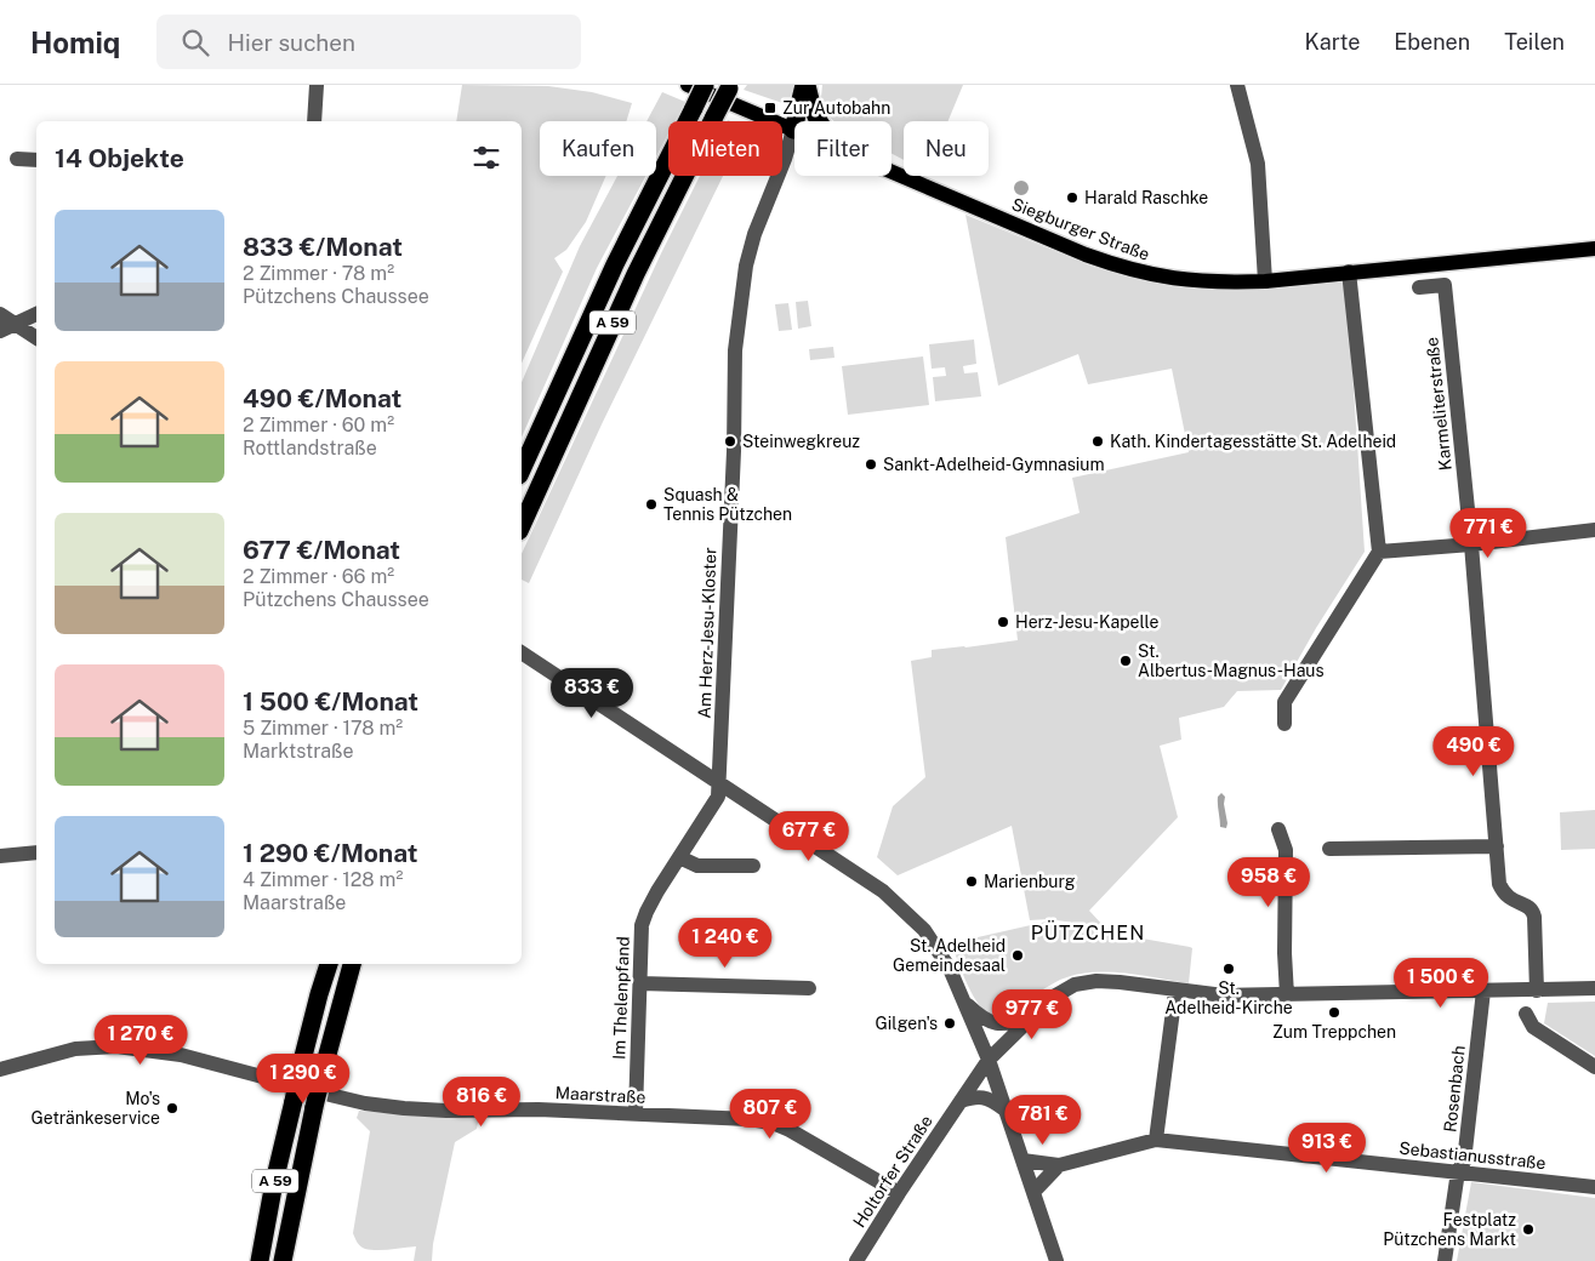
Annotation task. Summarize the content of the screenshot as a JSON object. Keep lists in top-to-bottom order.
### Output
{
  "streets": {
    "highway": ["A 59"],
    "main road": ["Siegburger Straße"],
    "street": [
      "Karmeliterstraße",
      "Am Herz-Jesu-Kloster",
      "Im Thelenpfand",
      "Rosenbach",
      "Maarstraße",
      "Sebastianusstraße",
      "Holtorfer Straße"
    ]
  },
  "crossings": [
    ["Siegburger Straße", "Am Herz-Jesu-Kloster"],
    ["Am Herz-Jesu-Kloster", "Im Thelenpfand"],
    ["Im Thelenpfand", "Maarstraße"],
    ["Rosenbach", "Sebastianusstraße"],
    ["Maarstraße", "Holtorfer Straße"],
    ["Sebastianusstraße", "Holtorfer Straße"]
  ],
  "districts": ["PÜTZCHEN"],
  "places": {
    "transit": ["Zur Autobahn"],
    "other": [
      "Harald Raschke",
      "Steinwegkreuz",
      "Kath. Kindertagesstätte St. Adelheid",
      "Sankt-Adelheid-Gymnasium",
      "Squash & Tennis Pützchen",
      "Herz-Jesu-Kapelle",
      "St. Albertus-Magnus-Haus",
      "Marienburg",
      "St. Adelheid Gemeindesaal",
      "St. Adelheid-Kirche",
      "Zum Treppchen",
      "Gilgen's",
      "Mo's Getränkeservice",
      "Festplatz Pützchens Markt"
    ]
  },
  "page": {
    "header": "Homiq",
    "search": "Hier suchen",
    "nav": ["Karte", "Ebenen", "Teilen"],
    "chip": [
      "Kaufen",
      "Mieten",
      "Filter",
      "Neu"
    ],
    "heading": "14 Objekte",
    "list": [
      {
        "name": "833 €/Monat",
        "note": "2 Zimmer · 78 m² · Pützchens Chaussee"
      },
      {
        "name": "490 €/Monat",
        "note": "2 Zimmer · 60 m² · Rottlandstraße"
      },
      {
        "name": "677 €/Monat",
        "note": "2 Zimmer · 66 m² · Pützchens Chaussee"
      },
      {
        "name": "1 500 €/Monat",
        "note": "5 Zimmer · 178 m² · Marktstraße"
      },
      {
        "name": "1 290 €/Monat",
        "note": "4 Zimmer · 128 m² · Maarstraße"
      }
    ],
    "price": [
      "771 €",
      "833 €",
      "490 €",
      "677 €",
      "958 €",
      "1 240 €",
      "1 500 €",
      "977 €",
      "1 270 €",
      "1 290 €",
      "816 €",
      "807 €",
      "781 €",
      "913 €"
    ]
  }
}
